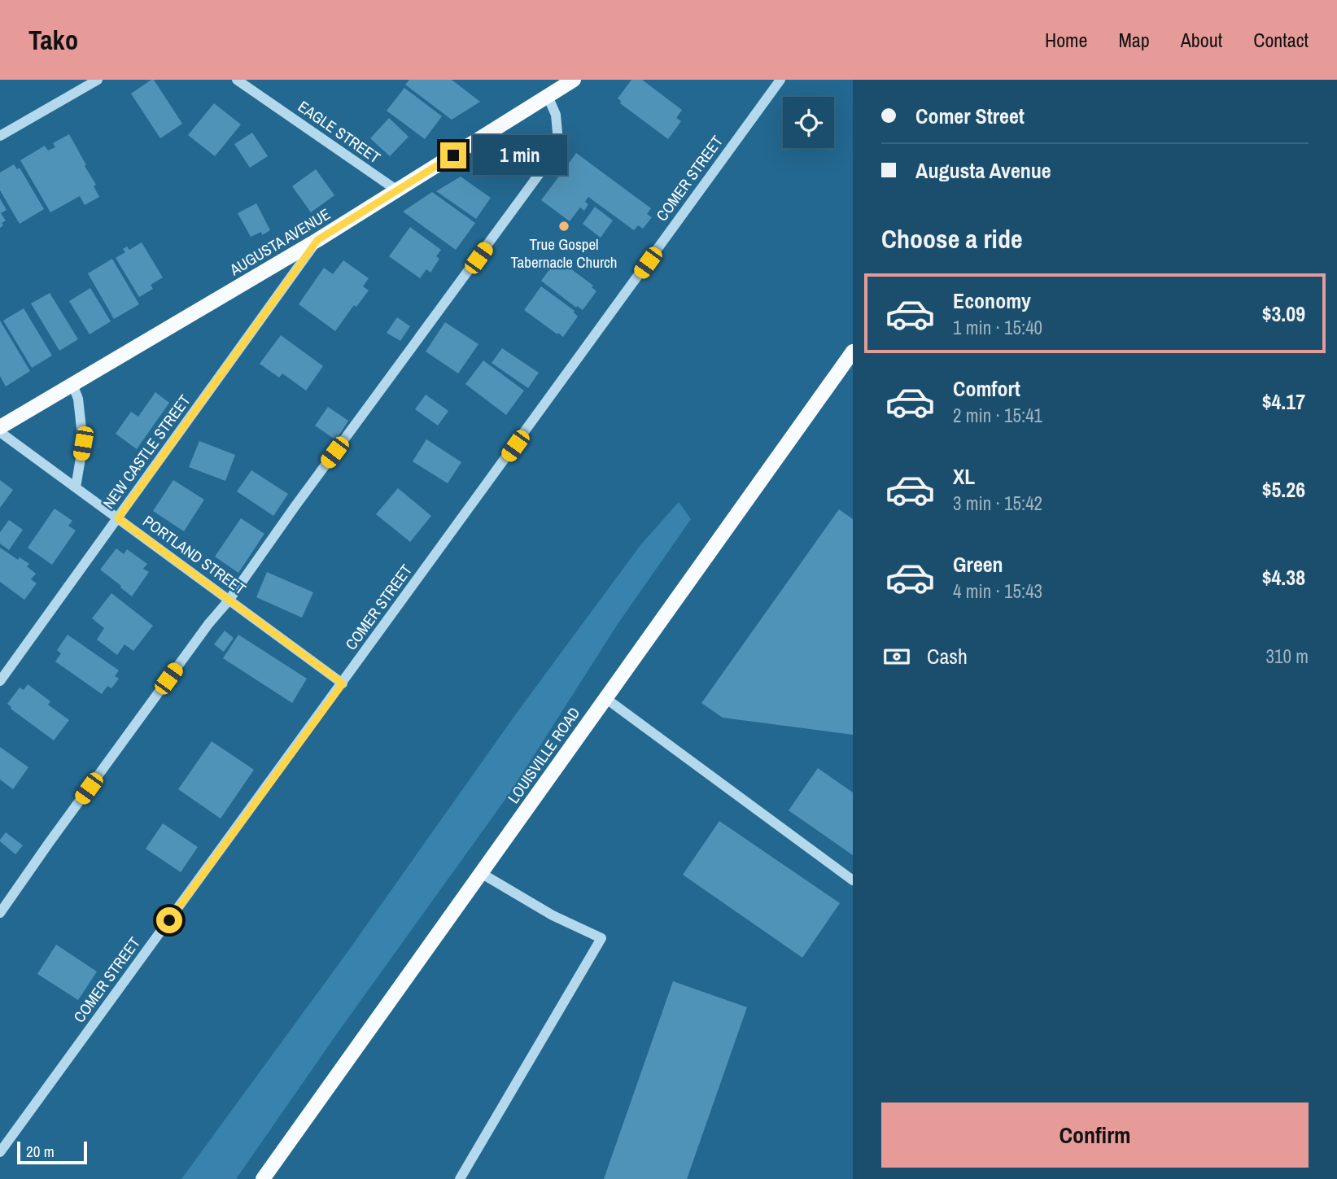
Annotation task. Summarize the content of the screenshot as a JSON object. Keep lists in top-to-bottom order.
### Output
{
  "streets": {
    "main road": ["AUGUSTA AVENUE", "LOUISVILLE ROAD"],
    "street": [
      "EAGLE STREET",
      "COMER STREET",
      "NEW CASTLE STREET",
      "PORTLAND STREET"
    ]
  },
  "crossings": [
    ["EAGLE STREET", "AUGUSTA AVENUE"],
    ["COMER STREET", "PORTLAND STREET"],
    ["AUGUSTA AVENUE", "NEW CASTLE STREET"],
    ["NEW CASTLE STREET", "PORTLAND STREET"]
  ],
  "places": ["True Gospel Tabernacle Church"],
  "scale_bar": "20 m",
  "page": {
    "header": "Tako",
    "nav": [
      "Home",
      "Map",
      "About",
      "Contact"
    ],
    "banner": ["Comer Street", "Augusta Avenue"],
    "bubble": "1 min",
    "heading": "Choose a ride",
    "list": [
      {
        "name": "Economy",
        "note": "1 min · 15:40",
        "value": "$3.09"
      },
      {
        "name": "Comfort",
        "note": "2 min · 15:41",
        "value": "$4.17"
      },
      {
        "name": "XL",
        "note": "3 min · 15:42",
        "value": "$5.26"
      },
      {
        "name": "Green",
        "note": "4 min · 15:43",
        "value": "$4.38"
      }
    ],
    "pay": ["Cash", "310 m"],
    "buttons": "Confirm",
    "scale": "20 m"
  }
}
